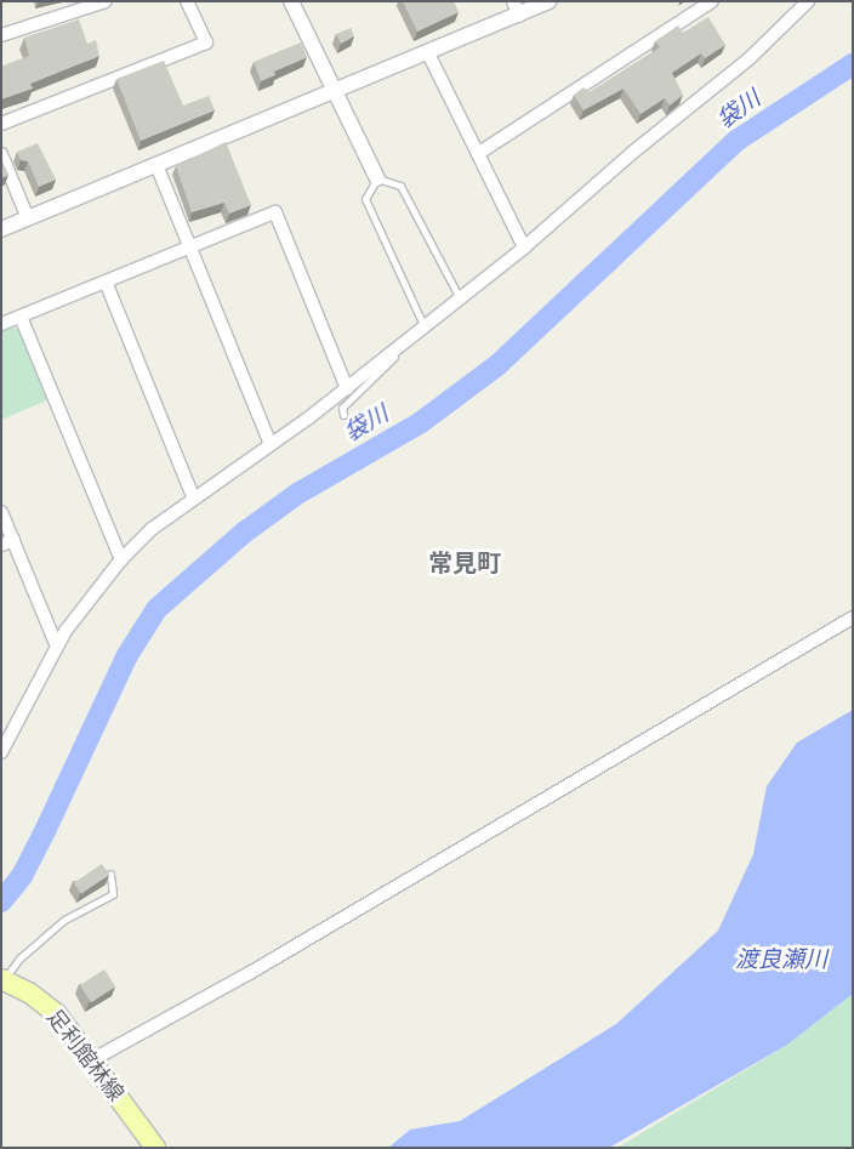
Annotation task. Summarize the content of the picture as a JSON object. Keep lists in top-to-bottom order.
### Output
{
  "streets": {
    "main road": ["足利館林線"]
  },
  "districts": ["常見町"],
  "water": ["袋川", "渡良瀬川"]
}
